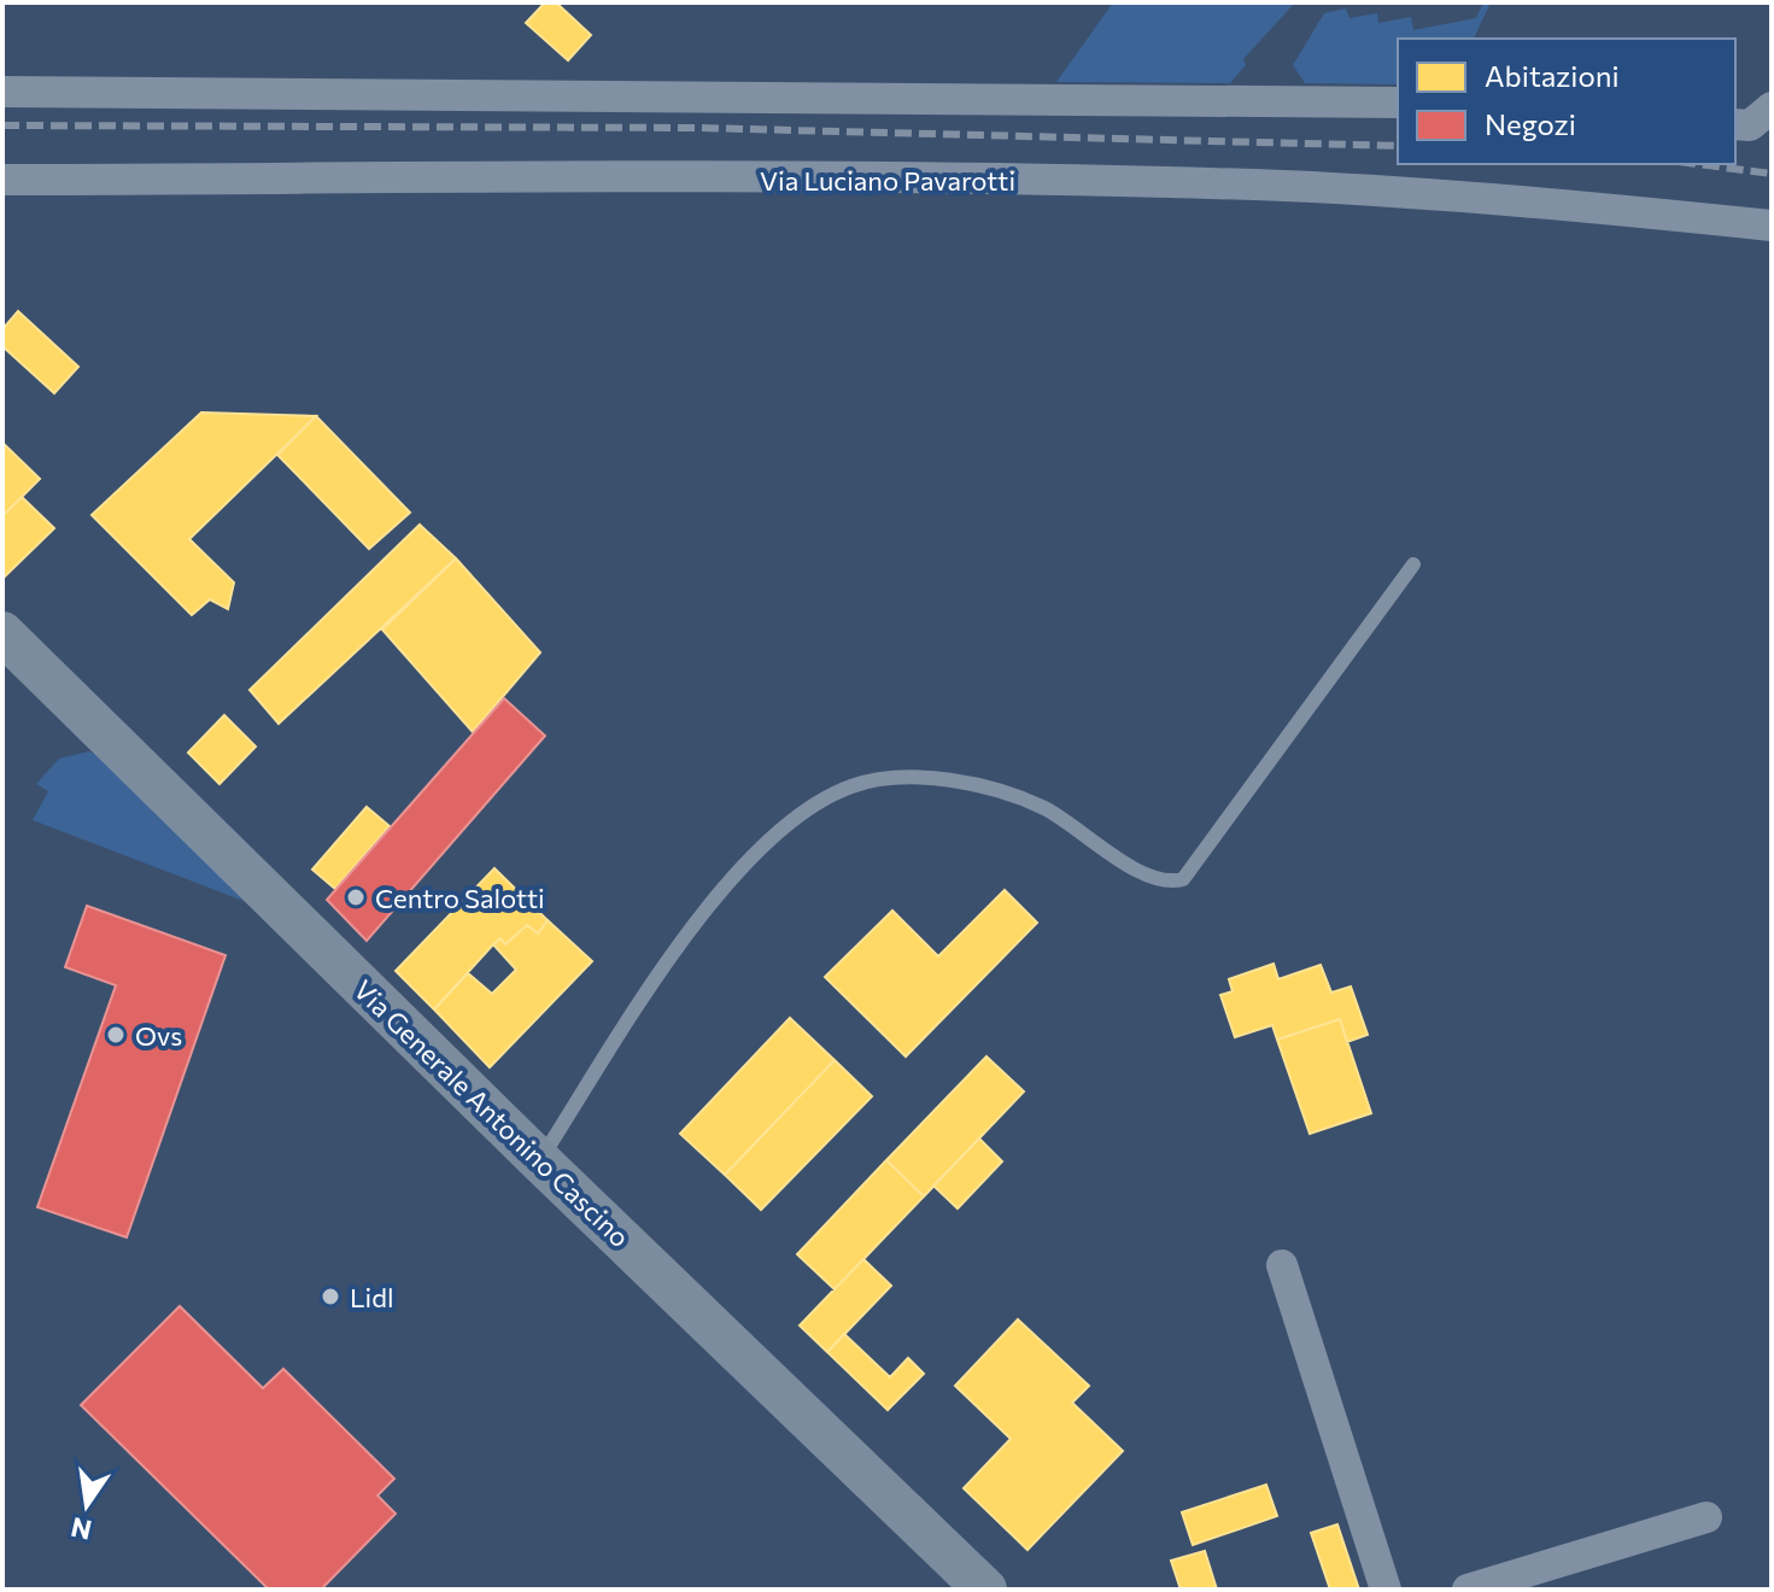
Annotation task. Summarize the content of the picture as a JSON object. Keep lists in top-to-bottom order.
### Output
{
  "streets": {
    "main road": ["Via Generale Antonino Cascino"],
    "street": ["Via Luciano Pavarotti"]
  },
  "places": ["Centro Salotti", "Ovs", "Lidl"],
  "legend": ["Abitazioni", "Negozi"],
  "north": "bottom"
}
